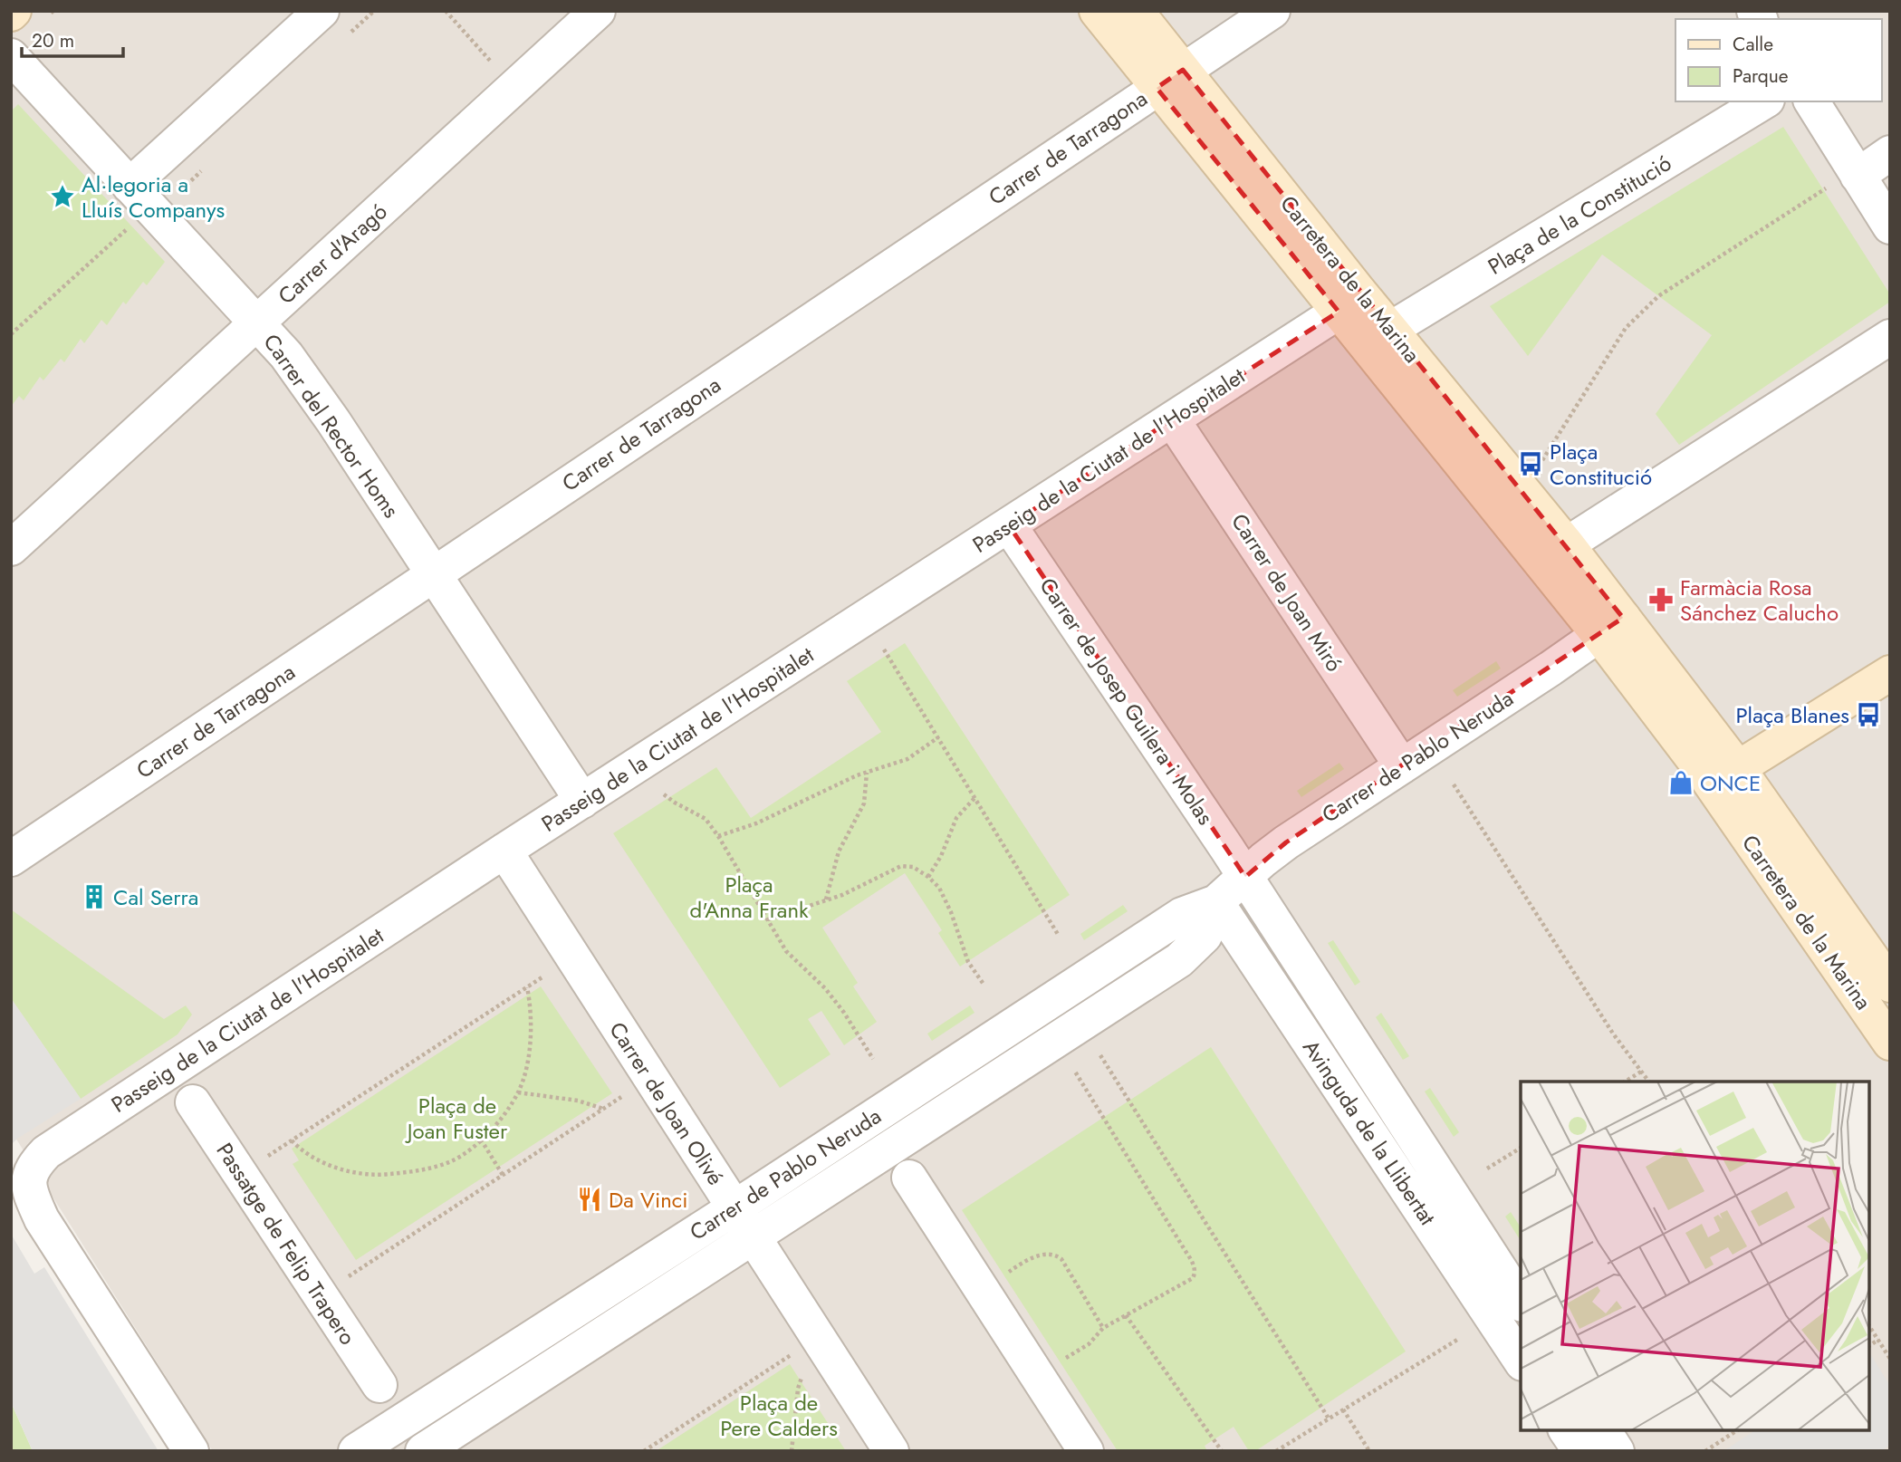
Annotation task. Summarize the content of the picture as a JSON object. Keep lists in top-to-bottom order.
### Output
{
  "streets": {
    "street": [
      "Carrer de Tarragona",
      "Plaça de la Constitució",
      "Carrer d'Aragó",
      "Carretera de la Marina",
      "Carrer del Rector Homs",
      "Passeig de la Ciutat de l'Hospitalet",
      "Carrer de Joan Miró",
      "Carrer de Josep Guilera i Molas",
      "Carrer de Pablo Neruda",
      "Carrer de Joan Olivé",
      "Avinguda de la Llibertat",
      "Passatge de Felip Trapero"
    ]
  },
  "crossings": [
    ["Carrer de Tarragona", "Carretera de la Marina"],
    ["Carrer de Tarragona", "Carrer del Rector Homs"],
    ["Plaça de la Constitució", "Carretera de la Marina"],
    ["Carrer d'Aragó", "Carrer del Rector Homs"],
    ["Carretera de la Marina", "Passeig de la Ciutat de l'Hospitalet"],
    ["Carretera de la Marina", "Carrer de Pablo Neruda"],
    ["Carrer del Rector Homs", "Passeig de la Ciutat de l'Hospitalet"],
    ["Passeig de la Ciutat de l'Hospitalet", "Carrer de Joan Miró"],
    ["Passeig de la Ciutat de l'Hospitalet", "Carrer de Josep Guilera i Molas"],
    ["Passeig de la Ciutat de l'Hospitalet", "Carrer de Joan Olivé"],
    ["Carrer de Joan Miró", "Carrer de Pablo Neruda"],
    ["Carrer de Josep Guilera i Molas", "Carrer de Pablo Neruda"],
    ["Carrer de Josep Guilera i Molas", "Avinguda de la Llibertat"],
    ["Carrer de Pablo Neruda", "Carrer de Joan Olivé"],
    ["Carrer de Pablo Neruda", "Avinguda de la Llibertat"]
  ],
  "parks": ["Plaça d'Anna Frank", "Plaça de Joan Fuster", "Plaça de Pere Calders"],
  "places": {
    "place": ["Al·legoria a Lluís Companys"],
    "bus stop": ["Plaça Constitució", "Plaça Blanes"],
    "pharmacy": ["Farmàcia Rosa Sánchez Calucho"],
    "shop": ["ONCE"],
    "building": ["Cal Serra"],
    "restaurant": ["Da Vinci"]
  },
  "legend": ["Calle", "Parque"],
  "scale_bar": "20 m"
}
